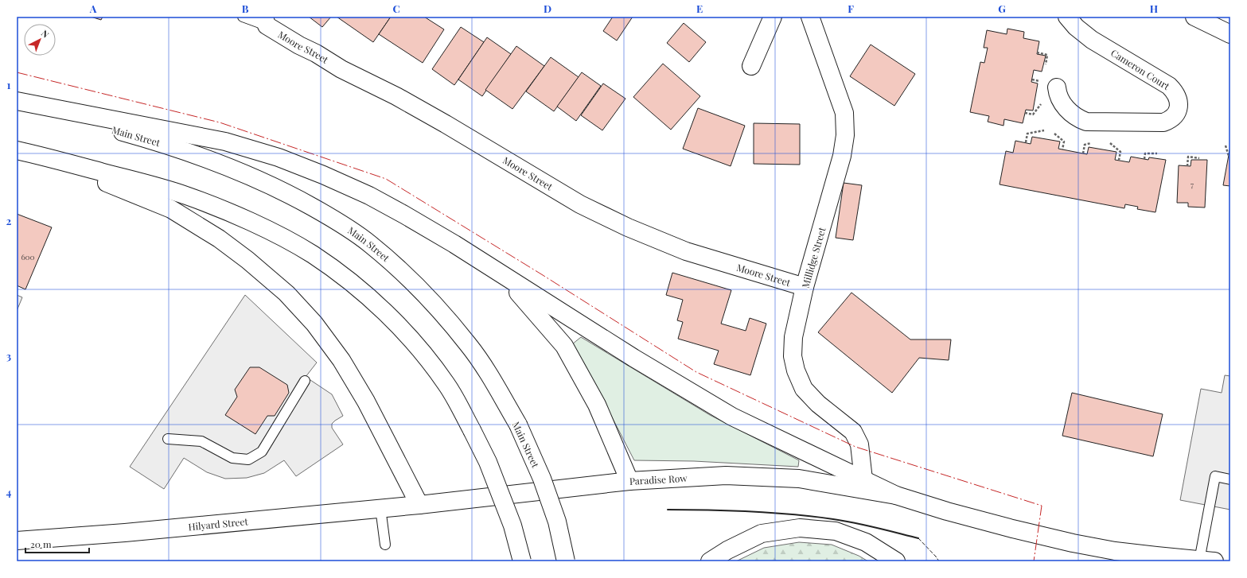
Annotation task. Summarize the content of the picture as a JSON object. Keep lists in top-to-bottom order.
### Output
{
  "streets": {
    "main road": [
      "Moore Street",
      "Cameron Court",
      "Main Street",
      "Millidge Street",
      "Paradise Row",
      "Hilyard Street"
    ]
  },
  "crossings": [
    ["Moore Street", "Millidge Street"],
    ["Paradise Row", "Hilyard Street"]
  ],
  "house_numbers": ["7", "600"],
  "scale_bar": "20 m",
  "north": "top right",
  "grid": {
    "columns": [
      "A",
      "B",
      "C",
      "D",
      "E",
      "F",
      "G",
      "H"
    ],
    "rows": [
      "1",
      "2",
      "3",
      "4"
    ]
  }
}
